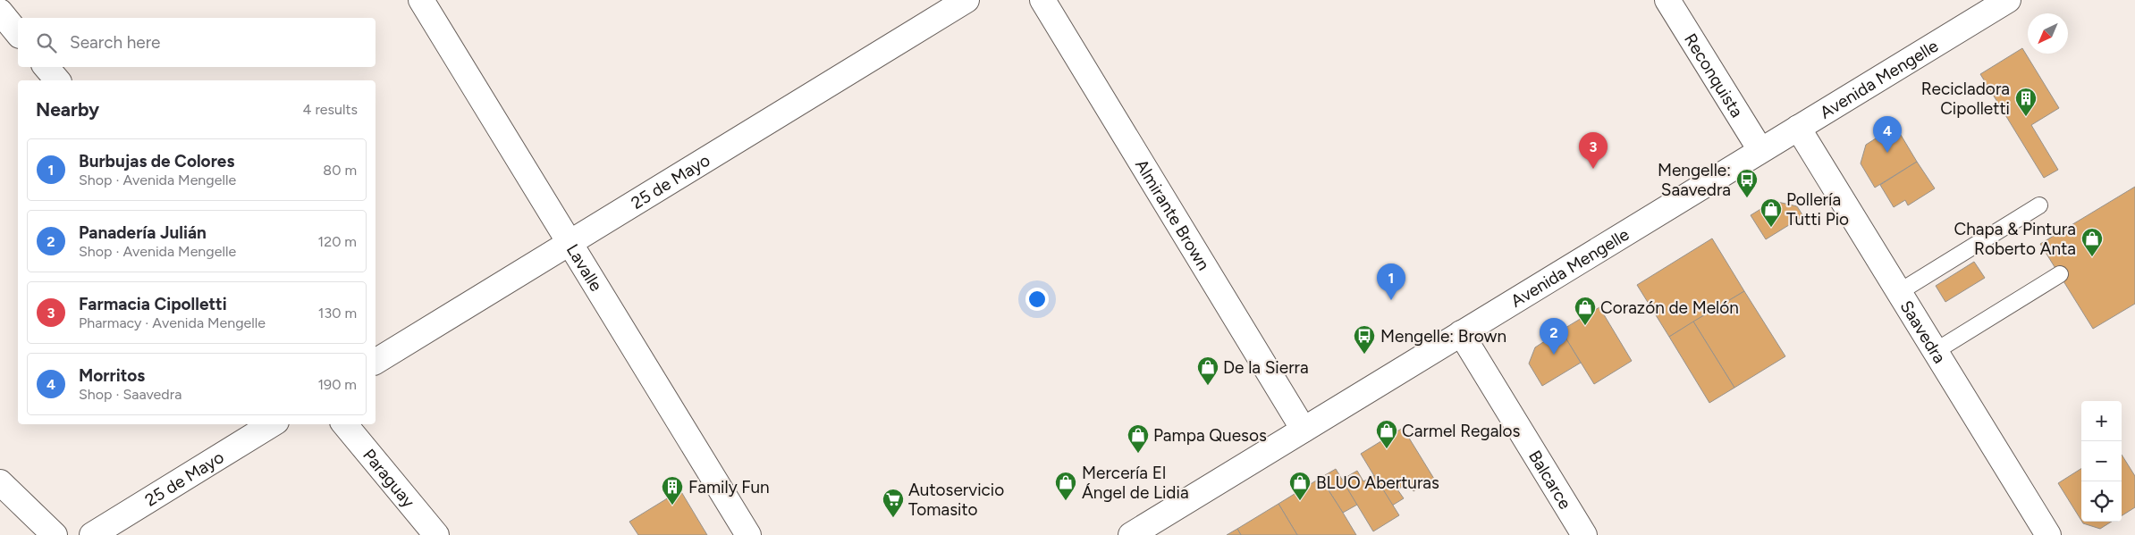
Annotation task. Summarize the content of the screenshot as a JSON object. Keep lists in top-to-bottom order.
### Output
{
  "streets": {
    "street": [
      "Reconquista",
      "Avenida Mengelle",
      "25 de Mayo",
      "Almirante Brown",
      "Lavalle",
      "Saavedra",
      "Paraguay",
      "Balcarce"
    ]
  },
  "crossings": [
    ["Reconquista", "Avenida Mengelle"],
    ["Avenida Mengelle", "Almirante Brown"],
    ["Avenida Mengelle", "Saavedra"],
    ["Avenida Mengelle", "Balcarce"],
    ["25 de Mayo", "Lavalle"]
  ],
  "places": {
    "building": ["Recicladora Cipolletti", "Family Fun"],
    "bus stop": ["Mengelle: Saavedra", "Mengelle: Brown"],
    "shop": [
      "Pollería Tutti Pio",
      "Chapa & Pintura Roberto Anta",
      "Corazón de Melón",
      "De la Sierra",
      "Carmel Regalos",
      "Pampa Quesos",
      "Mercería El Ángel de Lidia",
      "BLUO Aberturas"
    ],
    "supermarket": ["Autoservicio Tomasito"]
  },
  "north": "bottom left",
  "page": {
    "search": "Search here",
    "heading": ["Nearby", "4 results"],
    "pins": [
      "4",
      "3",
      "1",
      "2"
    ],
    "list": [
      {
        "mark": "1",
        "name": "Burbujas de Colores",
        "note": "Shop · Avenida Mengelle",
        "value": "80 m"
      },
      {
        "mark": "2",
        "name": "Panadería Julián",
        "note": "Shop · Avenida Mengelle",
        "value": "120 m"
      },
      {
        "mark": "3",
        "name": "Farmacia Cipolletti",
        "note": "Pharmacy · Avenida Mengelle",
        "value": "130 m"
      },
      {
        "mark": "4",
        "name": "Morritos",
        "note": "Shop · Saavedra",
        "value": "190 m"
      }
    ],
    "map_buttons": ["+", "−"]
  }
}
